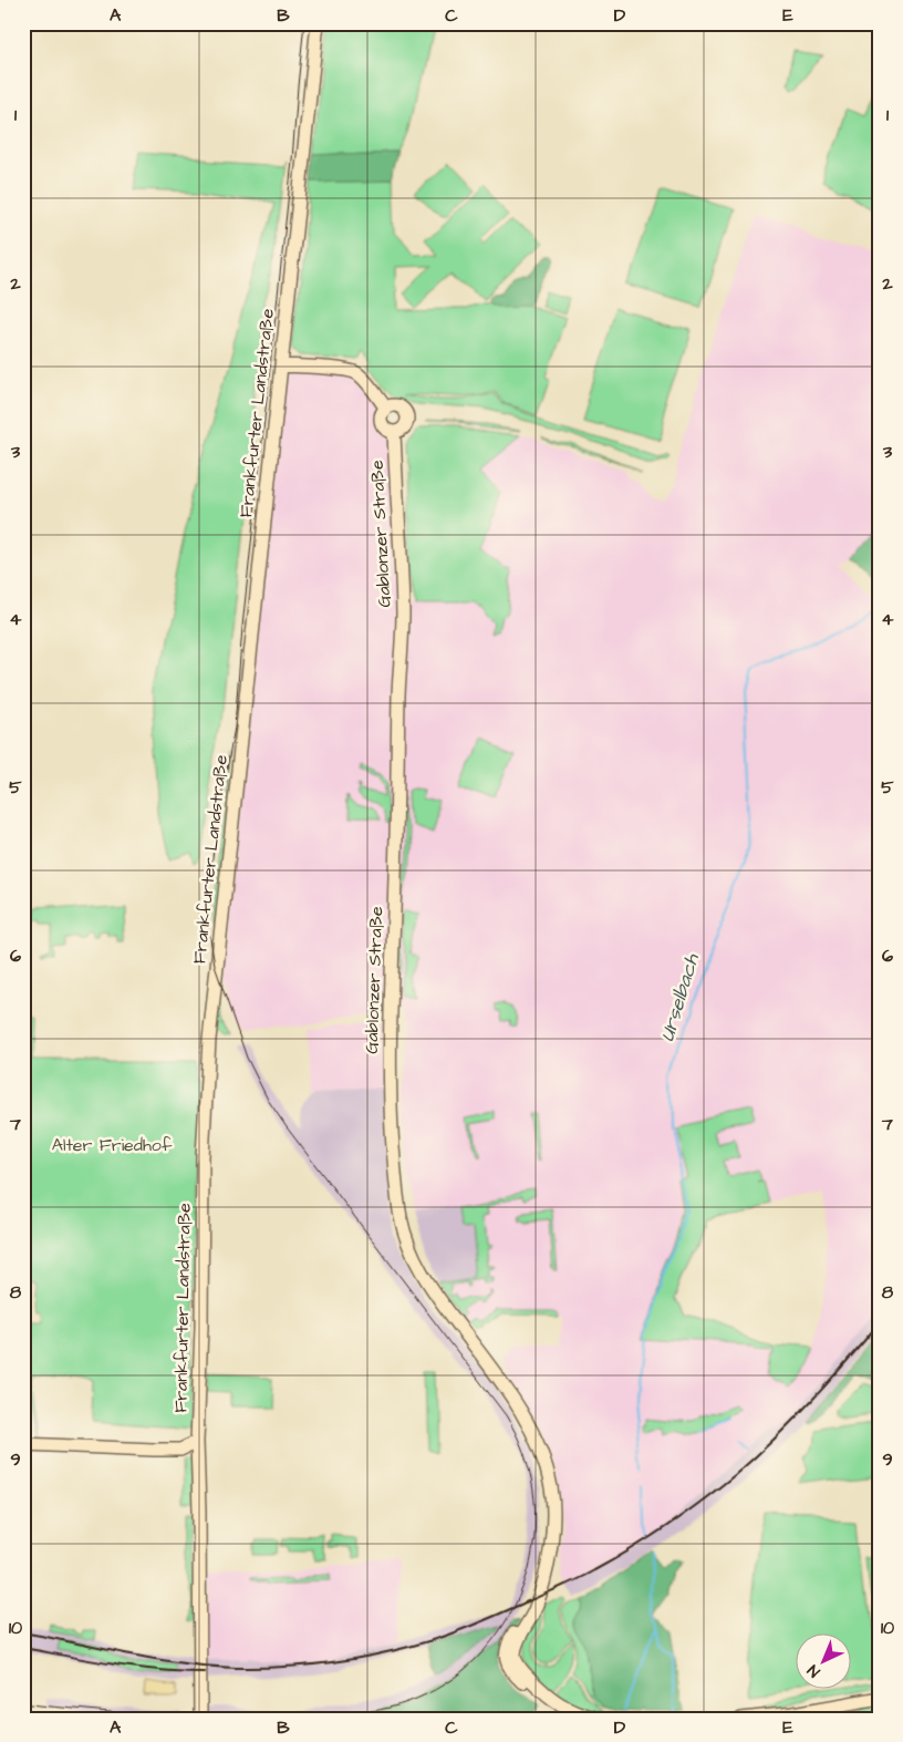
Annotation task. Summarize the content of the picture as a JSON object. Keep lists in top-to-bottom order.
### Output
{
  "streets": {
    "main road": ["Frankfurter Landstraße", "Gablonzer Straße"]
  },
  "water": ["Urselbach"],
  "parks": ["Alter Friedhof"],
  "north": "bottom left",
  "grid": {
    "columns": [
      "A",
      "B",
      "C",
      "D",
      "E"
    ],
    "rows": [
      "1",
      "2",
      "3",
      "4",
      "5",
      "6",
      "7",
      "8",
      "9",
      "10"
    ]
  }
}
